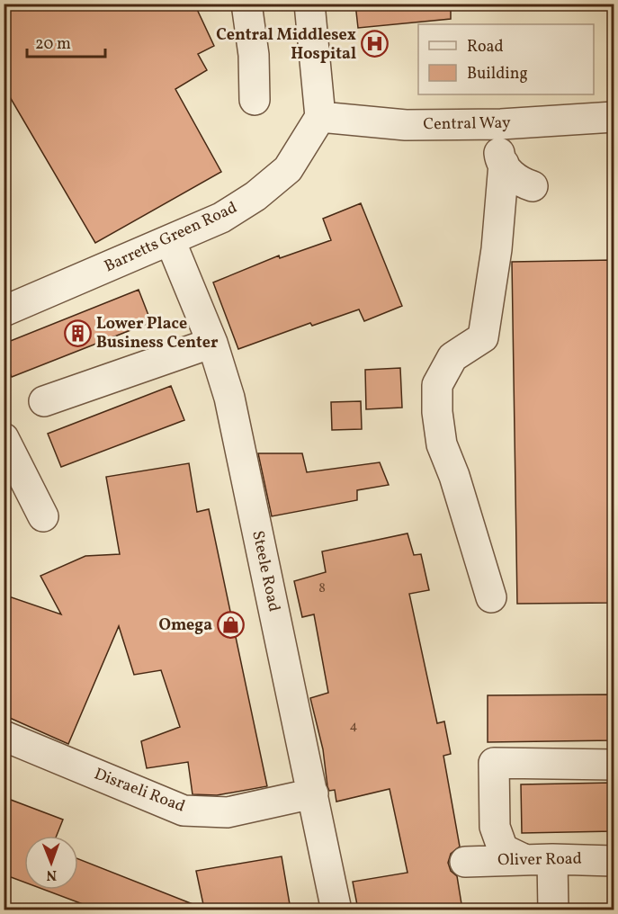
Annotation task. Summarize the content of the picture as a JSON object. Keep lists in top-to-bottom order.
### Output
{
  "streets": {
    "street": [
      "Central Way",
      "Barretts Green Road",
      "Steele Road",
      "Disraeli Road",
      "Oliver Road"
    ]
  },
  "crossings": [
    ["Central Way", "Barretts Green Road"],
    ["Barretts Green Road", "Steele Road"],
    ["Steele Road", "Disraeli Road"]
  ],
  "places": {
    "hospital": ["Central Middlesex Hospital"],
    "building": ["Lower Place Business Center"],
    "shop": ["Omega"]
  },
  "house_numbers": ["8", "4"],
  "legend": ["Road", "Building"],
  "scale_bar": "20 m",
  "north": "bottom"
}
